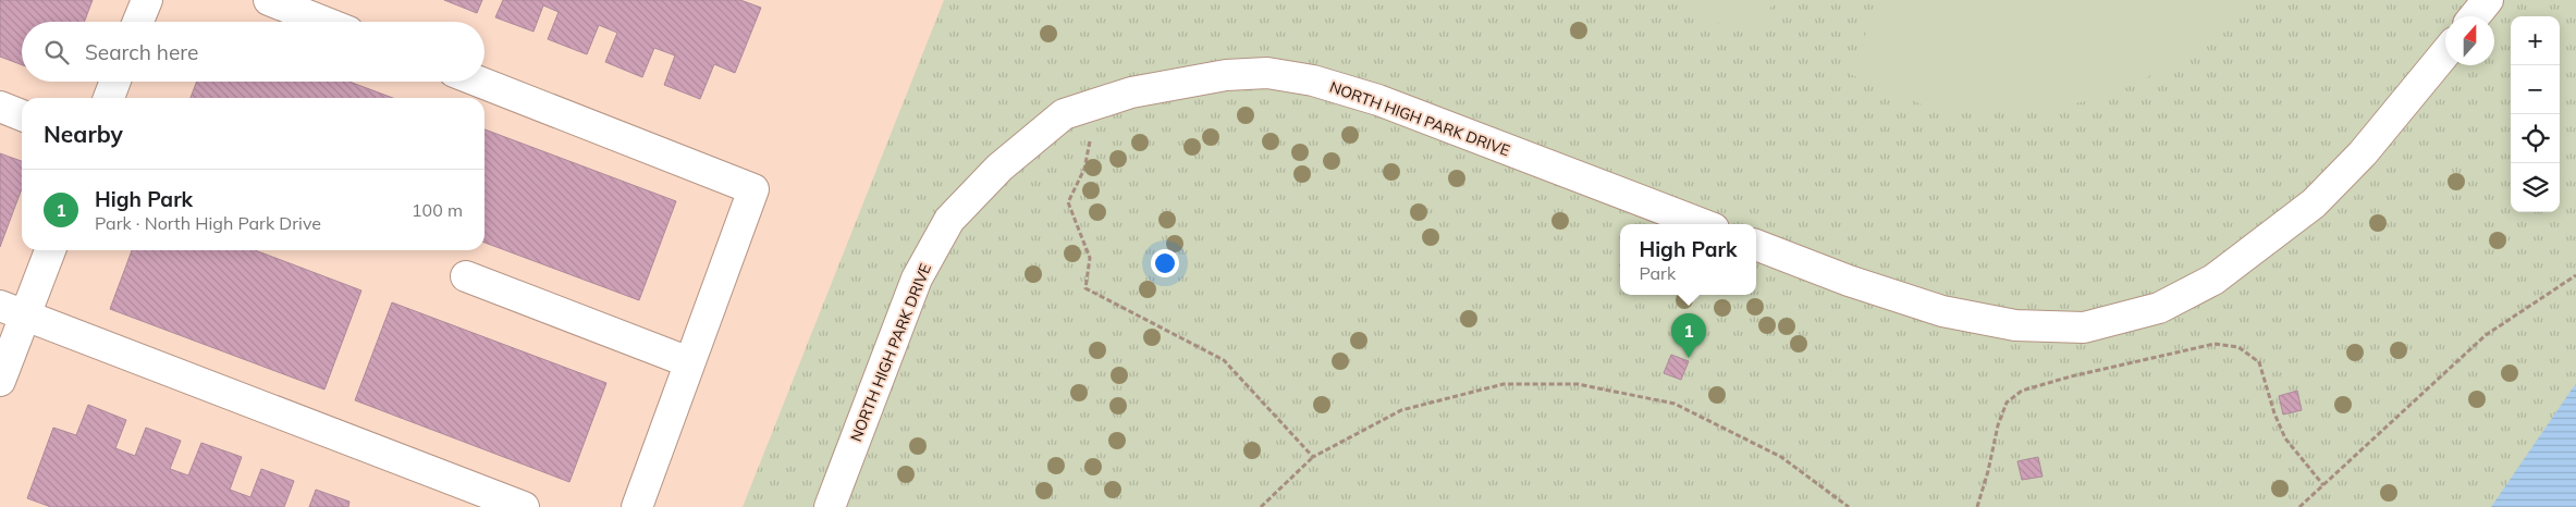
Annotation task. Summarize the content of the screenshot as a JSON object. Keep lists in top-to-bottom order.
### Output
{
  "streets": {
    "street": ["NORTH HIGH PARK DRIVE"]
  },
  "north": "top",
  "page": {
    "map_buttons": ["+", "−"],
    "search": "Search here",
    "heading": "Nearby",
    "list": [
      {
        "mark": "1",
        "name": "High Park",
        "note": "Park · North High Park Drive",
        "value": "100 m"
      }
    ],
    "popup": ["High Park", "Park"],
    "pins": "1"
  }
}
